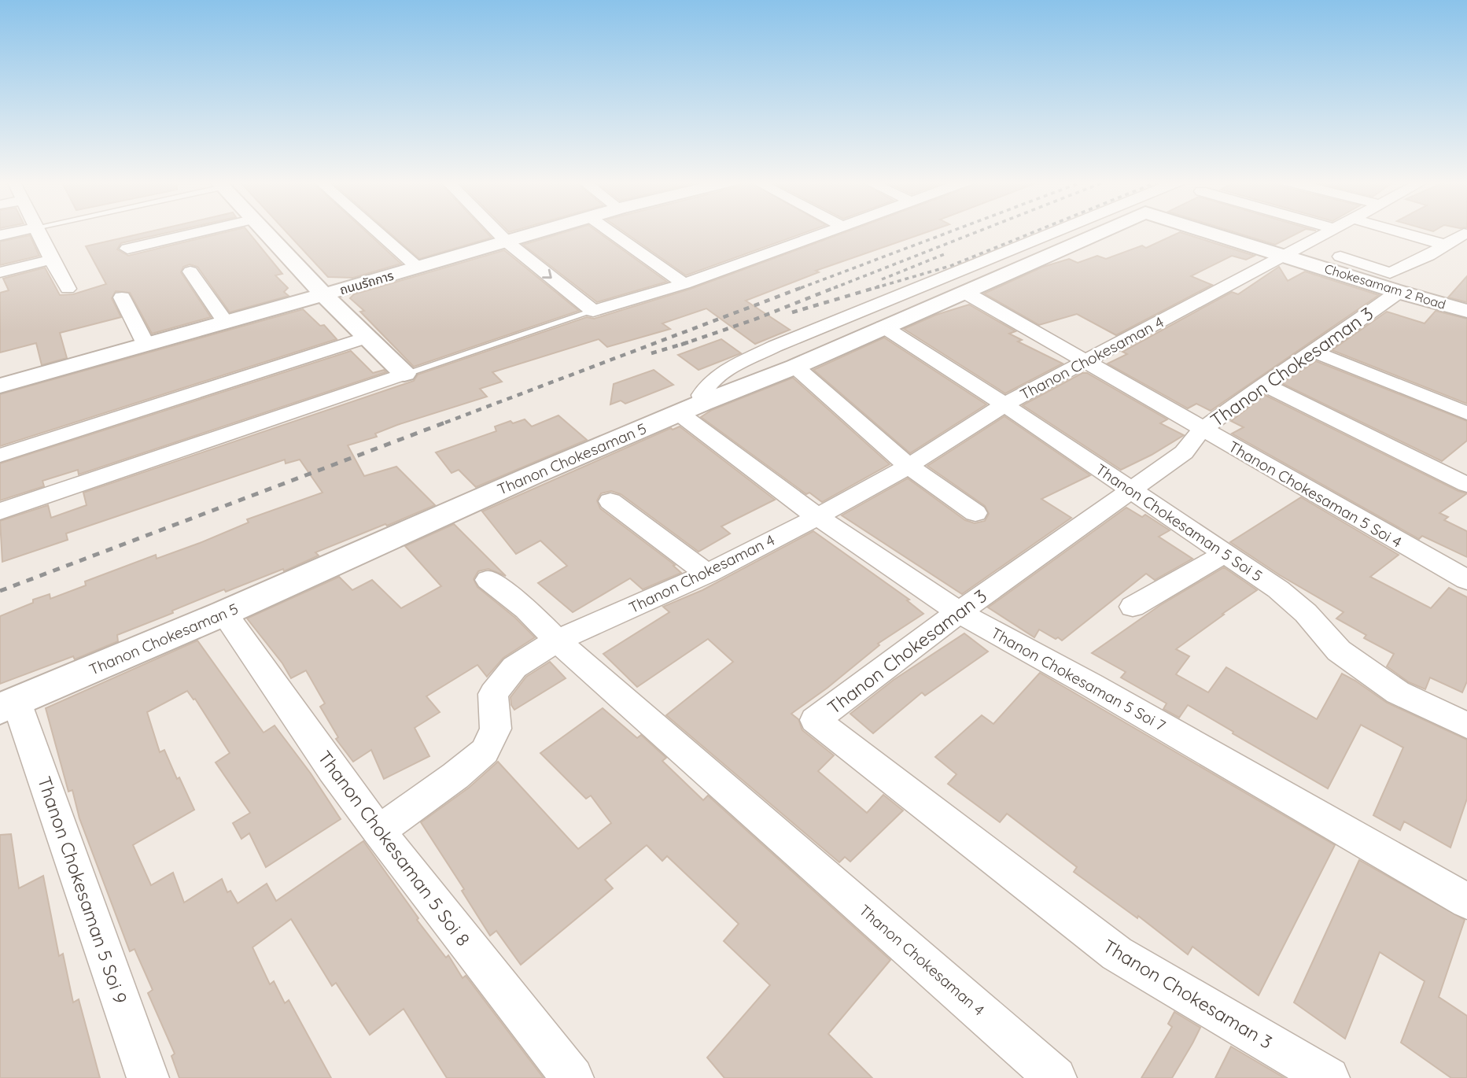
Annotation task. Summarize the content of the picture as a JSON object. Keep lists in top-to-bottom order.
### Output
{
  "streets": {
    "street": [
      "ถนนรัถการ",
      "Chokesamam 2 Road",
      "Thanon Chokesaman 4",
      "Thanon Chokesaman 3",
      "Thanon Chokesaman 5",
      "Thanon Chokesaman 5 Soi 4",
      "Thanon Chokesaman 5 Soi 5",
      "Thanon Chokesaman 5 Soi 7",
      "Thanon Chokesaman 5 Soi 8",
      "Thanon Chokesaman 5 Soi 9"
    ]
  },
  "crossings": [
    ["Chokesamam 2 Road", "Thanon Chokesaman 4"],
    ["Chokesamam 2 Road", "Thanon Chokesaman 3"],
    ["Thanon Chokesaman 4", "Thanon Chokesaman 5 Soi 4"],
    ["Thanon Chokesaman 4", "Thanon Chokesaman 5 Soi 5"],
    ["Thanon Chokesaman 4", "Thanon Chokesaman 5 Soi 7"],
    ["Thanon Chokesaman 3", "Thanon Chokesaman 5 Soi 4"],
    ["Thanon Chokesaman 3", "Thanon Chokesaman 5 Soi 5"],
    ["Thanon Chokesaman 3", "Thanon Chokesaman 5 Soi 7"],
    ["Thanon Chokesaman 5", "Thanon Chokesaman 5 Soi 4"],
    ["Thanon Chokesaman 5", "Thanon Chokesaman 5 Soi 5"],
    ["Thanon Chokesaman 5", "Thanon Chokesaman 5 Soi 7"],
    ["Thanon Chokesaman 5", "Thanon Chokesaman 5 Soi 8"],
    ["Thanon Chokesaman 5", "Thanon Chokesaman 5 Soi 9"]
  ]
}
